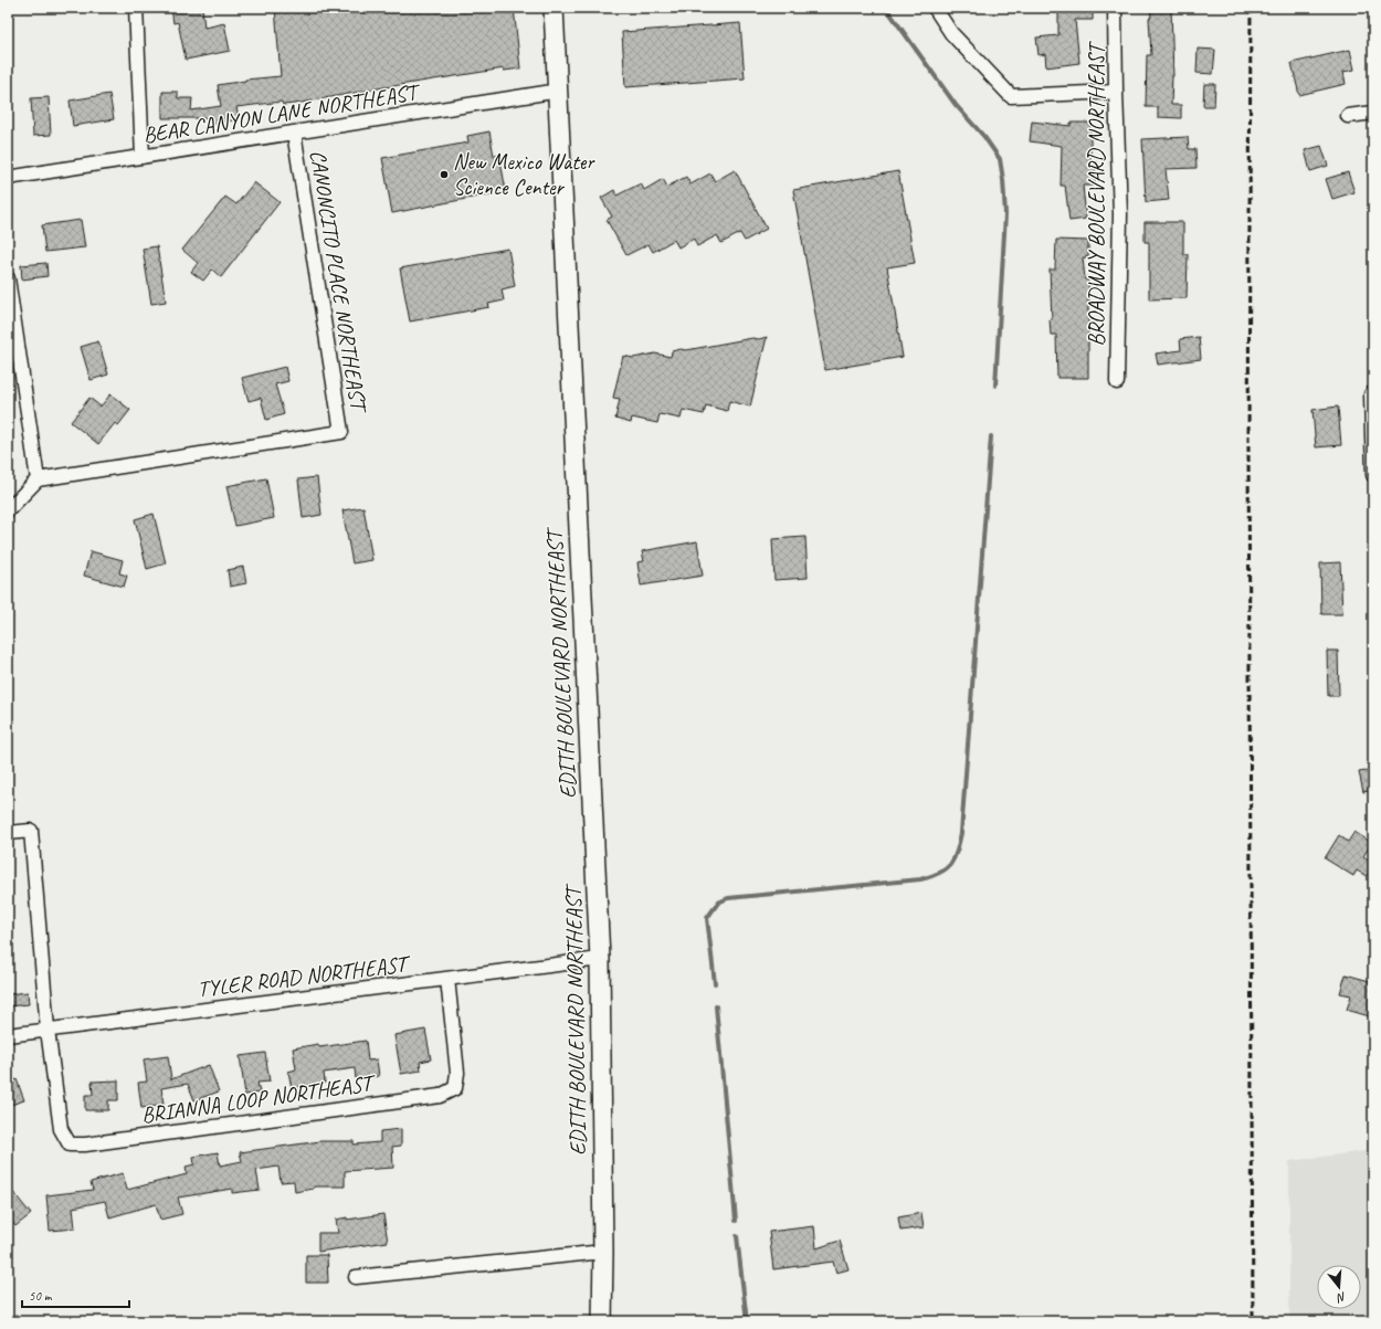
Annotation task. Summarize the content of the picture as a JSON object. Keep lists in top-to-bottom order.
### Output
{
  "streets": {
    "street": [
      "BEAR CANYON LANE NORTHEAST",
      "BROADWAY BOULEVARD NORTHEAST",
      "CANONCITO PLACE NORTHEAST",
      "EDITH BOULEVARD NORTHEAST",
      "TYLER ROAD NORTHEAST",
      "BRIANNA LOOP NORTHEAST"
    ]
  },
  "crossings": [
    ["BEAR CANYON LANE NORTHEAST", "CANONCITO PLACE NORTHEAST"],
    ["BEAR CANYON LANE NORTHEAST", "EDITH BOULEVARD NORTHEAST"],
    ["EDITH BOULEVARD NORTHEAST", "TYLER ROAD NORTHEAST"],
    ["TYLER ROAD NORTHEAST", "BRIANNA LOOP NORTHEAST"]
  ],
  "places": ["New Mexico Water Science Center"],
  "scale_bar": "50 m",
  "north": "bottom"
}
